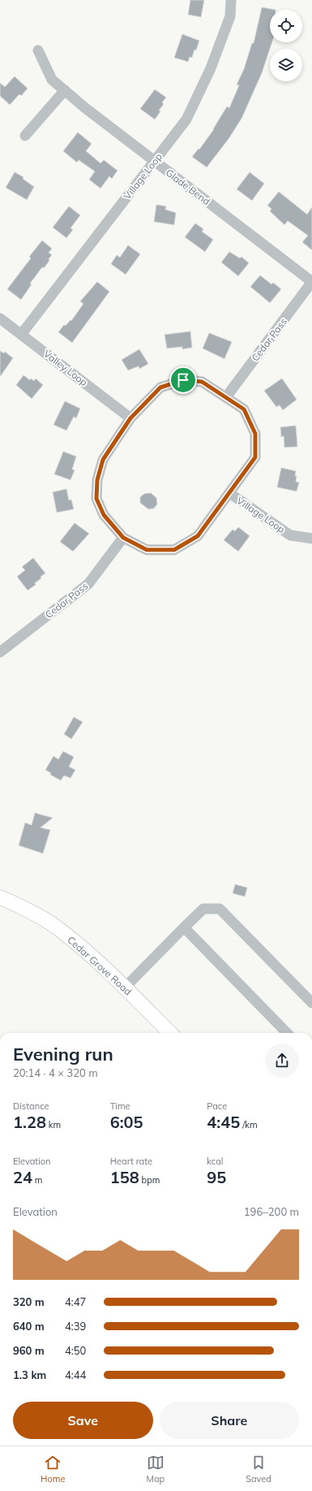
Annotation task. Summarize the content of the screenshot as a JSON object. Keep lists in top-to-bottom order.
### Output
{
  "streets": {
    "main road": ["Cedar Grove Road"],
    "street": [
      "Village Loop",
      "Glade Bend",
      "Cedar Pass",
      "Valley Loop"
    ]
  },
  "crossings": [
    ["Village Loop", "Glade Bend"],
    ["Village Loop", "Valley Loop"],
    ["Glade Bend", "Cedar Pass"]
  ],
  "page": {
    "heading": ["Evening run", "20:14 · 4 × 320 m"],
    "stats": [
      ["Distance", "1.28 km"],
      ["Time", "6:05"],
      ["Pace", "4:45 /km"],
      ["Elevation", "24 m"],
      ["Heart rate", "158 bpm"],
      ["kcal", "95"]
    ],
    "chart": ["Elevation", "196–200 m"],
    "list": [
      {
        "name": "320 m",
        "note": "4:47"
      },
      {
        "name": "640 m",
        "note": "4:39"
      },
      {
        "name": "960 m",
        "note": "4:50"
      },
      {
        "name": "1.3 km",
        "note": "4:44"
      }
    ],
    "buttons": ["Save", "Share"],
    "tabs": ["Home", "Map", "Saved"]
  }
}
